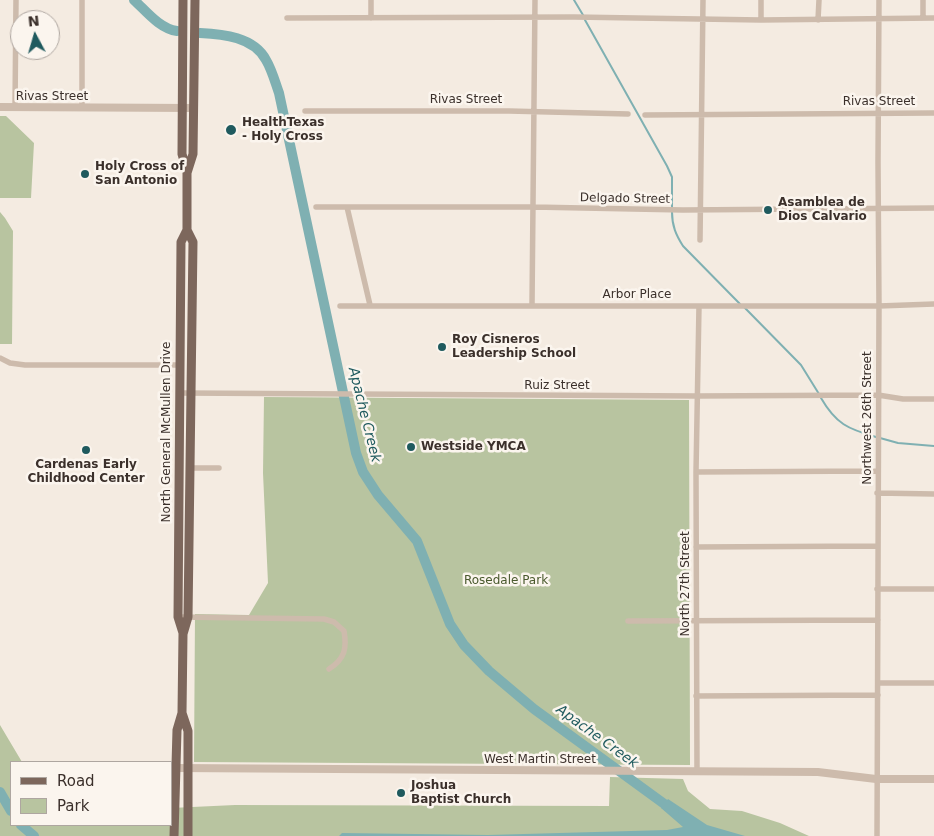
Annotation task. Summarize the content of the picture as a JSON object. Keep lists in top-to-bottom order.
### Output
{
  "streets": {
    "main road": ["North General McMullen Drive"],
    "street": [
      "Rivas Street",
      "Delgado Street",
      "Arbor Place",
      "Ruiz Street",
      "Northwest 26th Street",
      "North 27th Street",
      "West Martin Street"
    ]
  },
  "crossings": [
    ["Rivas Street", "Northwest 26th Street"],
    ["Rivas Street", "North General McMullen Drive"],
    ["Delgado Street", "Northwest 26th Street"],
    ["Arbor Place", "Northwest 26th Street"],
    ["Arbor Place", "North 27th Street"],
    ["Ruiz Street", "Northwest 26th Street"],
    ["Ruiz Street", "North General McMullen Drive"],
    ["Ruiz Street", "North 27th Street"],
    ["Northwest 26th Street", "West Martin Street"],
    ["North General McMullen Drive", "West Martin Street"],
    ["North 27th Street", "West Martin Street"]
  ],
  "water": ["Apache Creek"],
  "parks": ["Rosedale Park"],
  "places": [
    "HealthTexas - Holy Cross",
    "Holy Cross of San Antonio",
    "Asamblea de Dios Calvario",
    "Roy Cisneros Leadership School",
    "Westside YMCA",
    "Cardenas Early Childhood Center",
    "Joshua Baptist Church"
  ],
  "legend": ["Road", "Park"],
  "north": "top"
}
